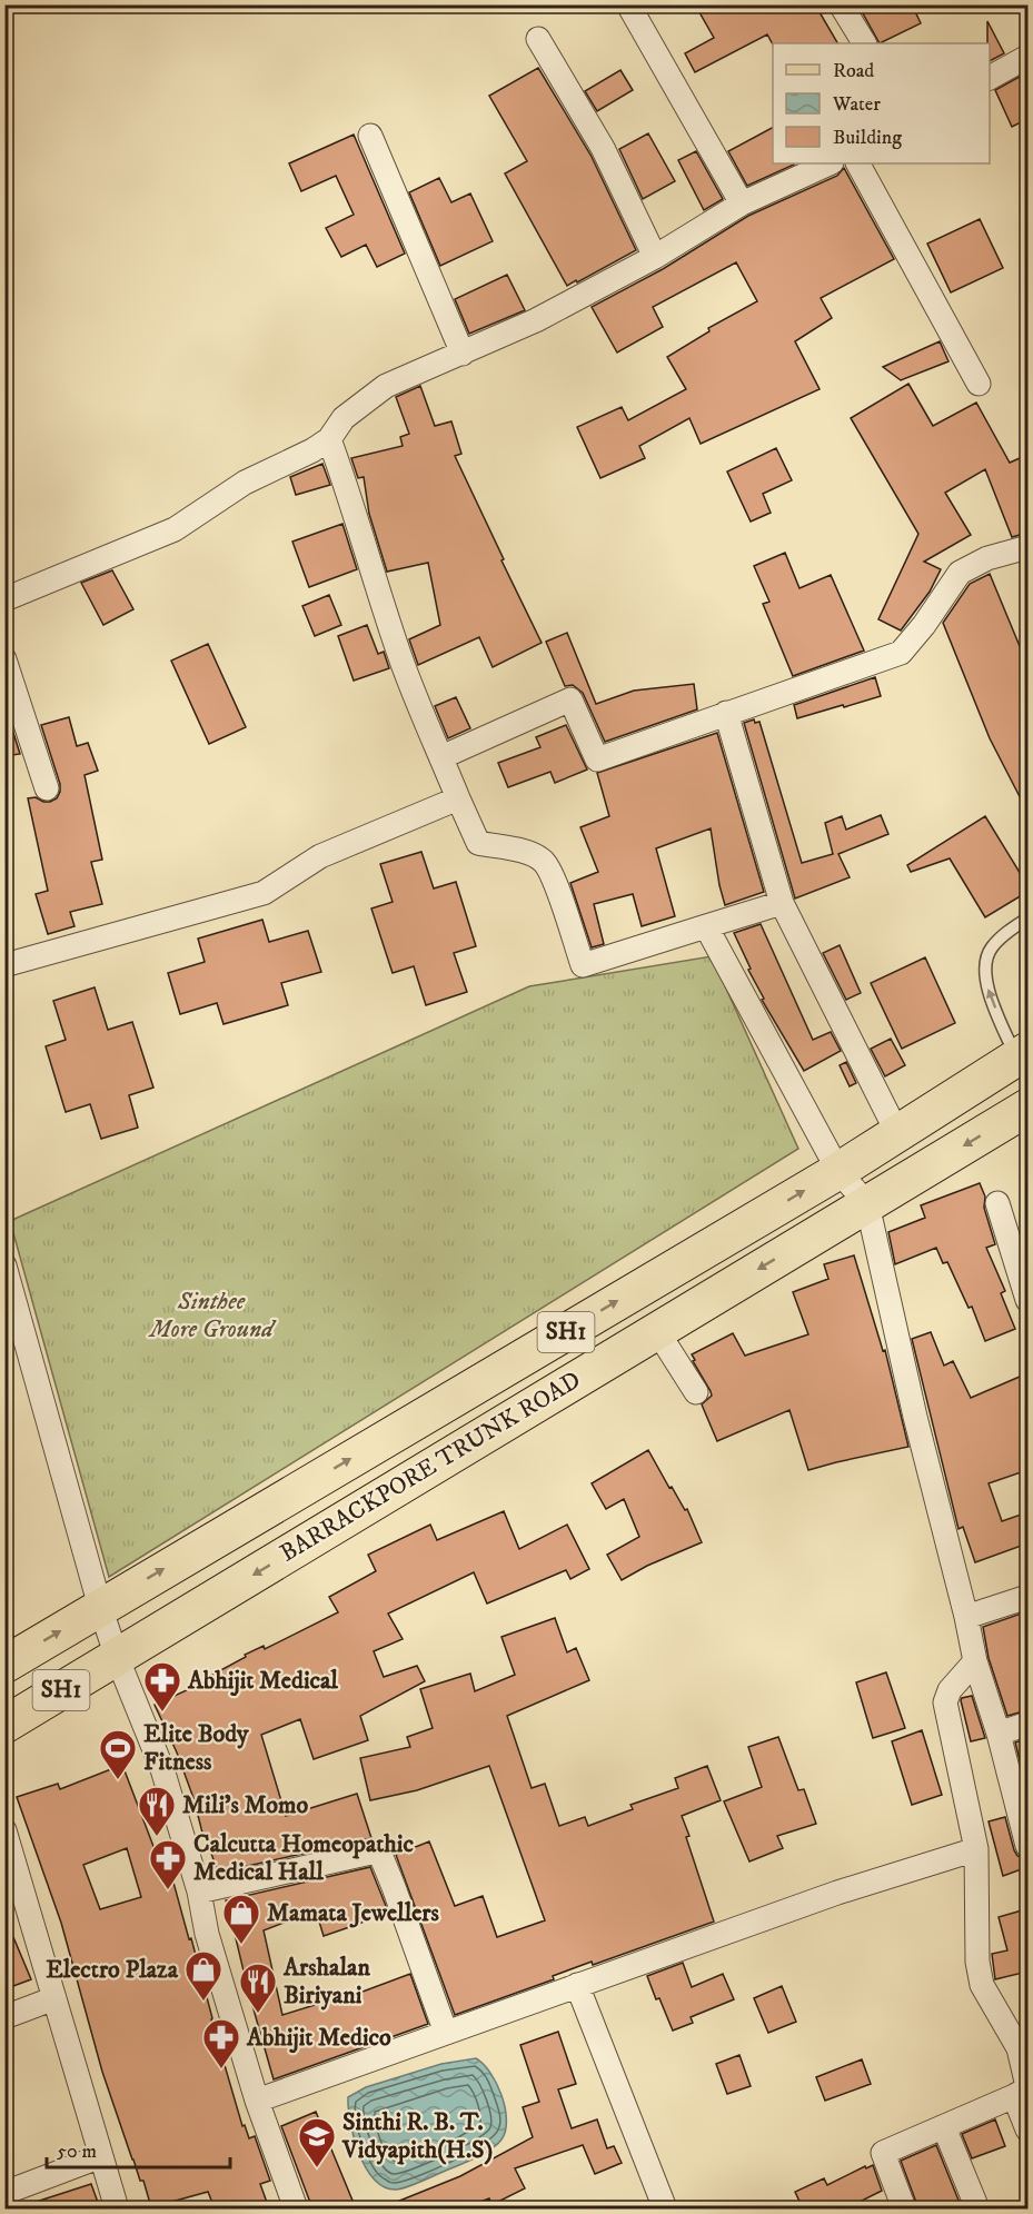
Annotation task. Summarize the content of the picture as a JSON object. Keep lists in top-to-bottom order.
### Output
{
  "streets": {
    "main road": ["SH1", "BARRACKPORE TRUNK ROAD"]
  },
  "parks": ["Sinthee More Ground"],
  "places": {
    "pharmacy": ["Abhijit Medical", "Calcutta Homeopathic Medical Hall", "Abhijit Medico"],
    "sports": ["Elite Body Fitness"],
    "restaurant": ["Mili's Momo", "Arshalan Biriyani"],
    "shop": ["Mamata Jewellers", "Electro Plaza"],
    "school or university": ["Sinthi R. B. T. Vidyapith(H.S)"]
  },
  "legend": ["Road", "Water", "Building"],
  "scale_bar": "50 m"
}
